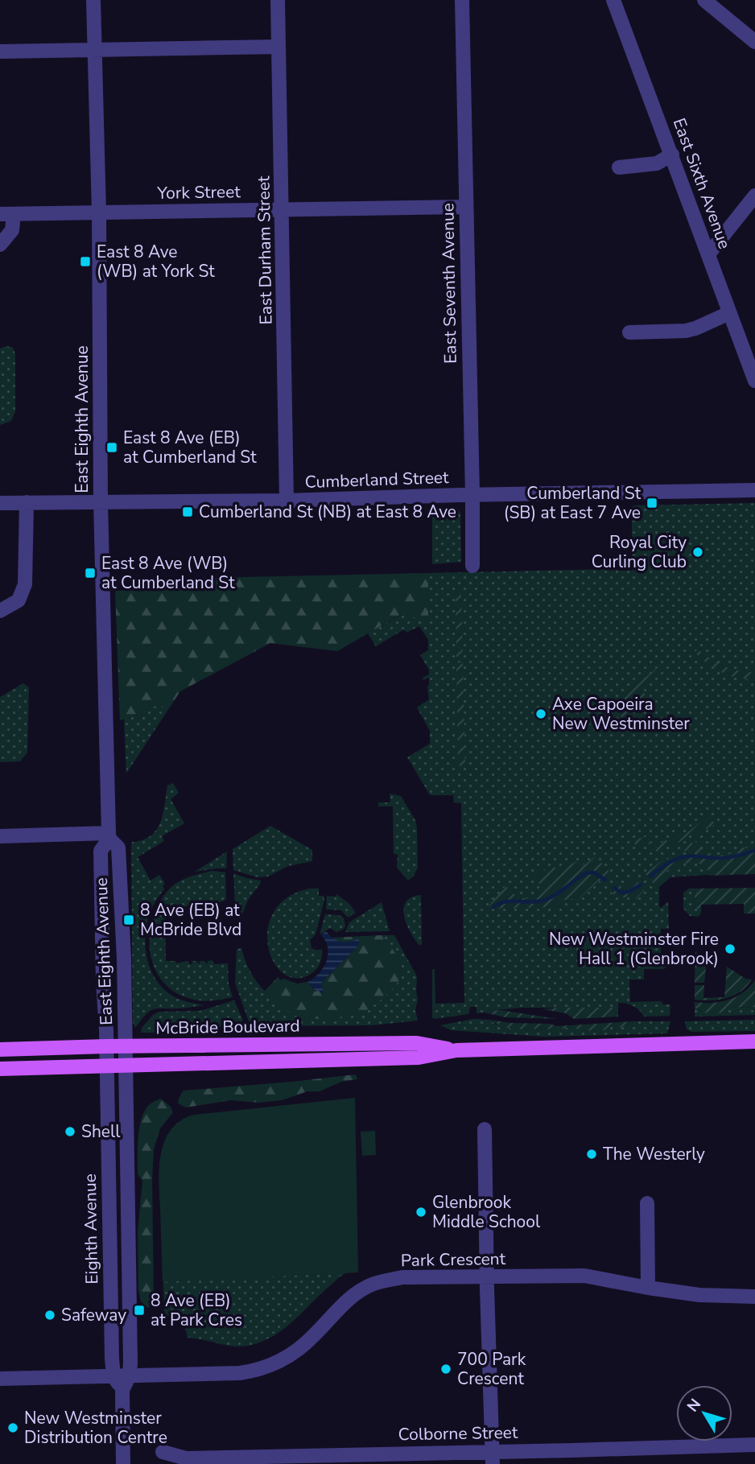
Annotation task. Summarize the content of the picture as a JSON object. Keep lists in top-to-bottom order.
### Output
{
  "streets": {
    "main road": ["McBride Boulevard"],
    "street": [
      "East Sixth Avenue",
      "York Street",
      "East Durham Street",
      "East Seventh Avenue",
      "East Eighth Avenue",
      "Cumberland Street",
      "Eighth Avenue",
      "Park Crescent",
      "Colborne Street"
    ]
  },
  "crossings": [
    ["York Street", "East Durham Street"],
    ["York Street", "East Seventh Avenue"],
    ["York Street", "East Eighth Avenue"],
    ["East Durham Street", "Cumberland Street"],
    ["East Seventh Avenue", "Cumberland Street"],
    ["East Eighth Avenue", "Cumberland Street"],
    ["East Eighth Avenue", "McBride Boulevard"],
    ["East Eighth Avenue", "Eighth Avenue"],
    ["McBride Boulevard", "Eighth Avenue"],
    ["Eighth Avenue", "Park Crescent"]
  ],
  "places": {
    "transit": [
      "East 8 Ave (WB) at York St",
      "East 8 Ave (EB) at Cumberland St",
      "Cumberland St (SB) at East 7 Ave",
      "Cumberland St (NB) at East 8 Ave",
      "East 8 Ave (WB) at Cumberland St",
      "8 Ave (EB) at McBride Blvd",
      "8 Ave (EB) at Park Cres"
    ],
    "other": [
      "Royal City Curling Club",
      "Axe Capoeira New Westminster",
      "New Westminster Fire Hall 1 (Glenbrook)",
      "Shell",
      "The Westerly",
      "Glenbrook Middle School",
      "Safeway",
      "700 Park Crescent",
      "New Westminster Distribution Centre"
    ]
  },
  "north": "top left"
}
